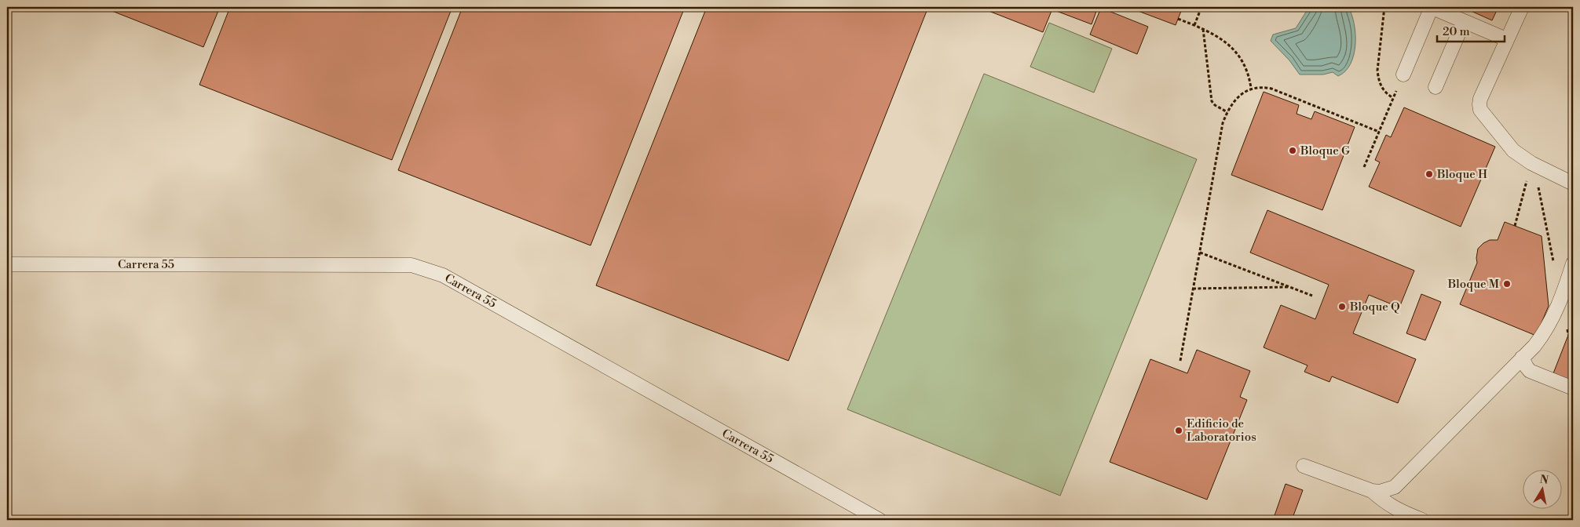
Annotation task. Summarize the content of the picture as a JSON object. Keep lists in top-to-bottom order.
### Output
{
  "streets": {
    "lane": ["Carrera 55"]
  },
  "places": [
    "Bloque G",
    "Bloque H",
    "Bloque M",
    "Bloque Q",
    "Edificio de Laboratorios"
  ],
  "scale_bar": "20 m",
  "north": "top"
}
